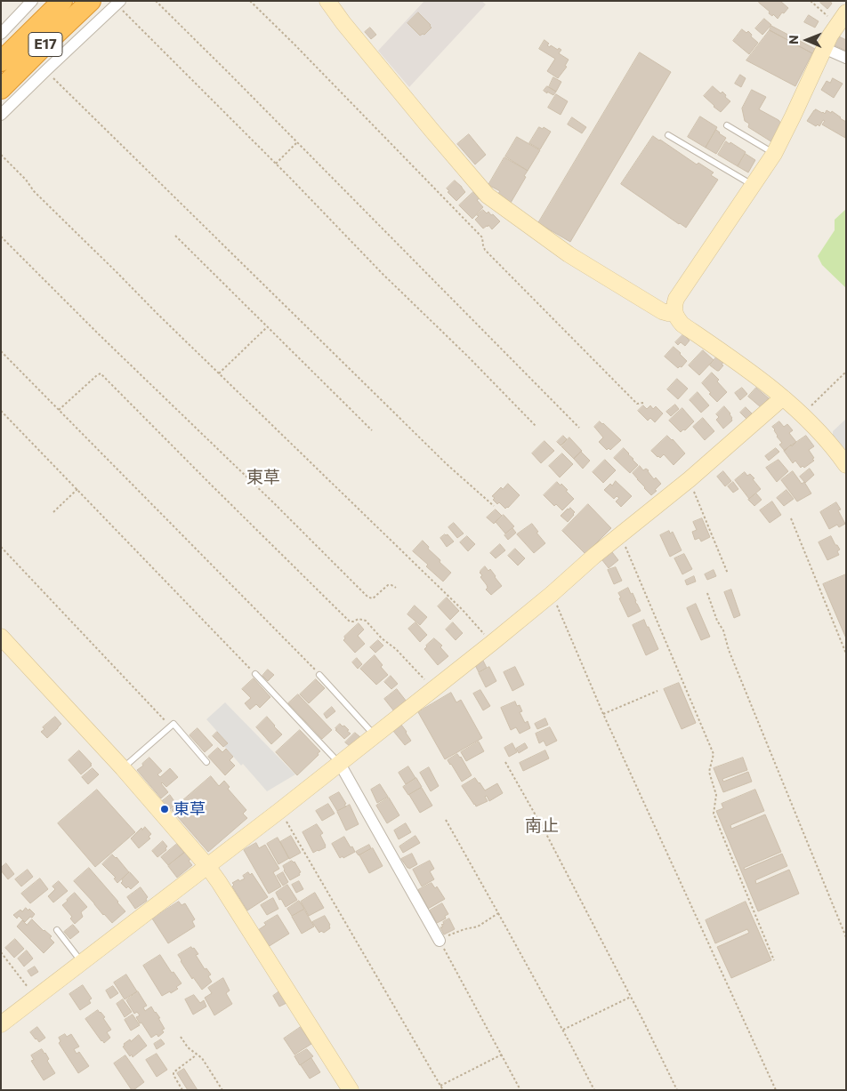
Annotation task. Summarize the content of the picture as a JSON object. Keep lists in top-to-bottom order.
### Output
{
  "streets": {
    "highway": ["E17"]
  },
  "districts": ["東草", "南止"],
  "places": ["東草"],
  "north": "left"
}
